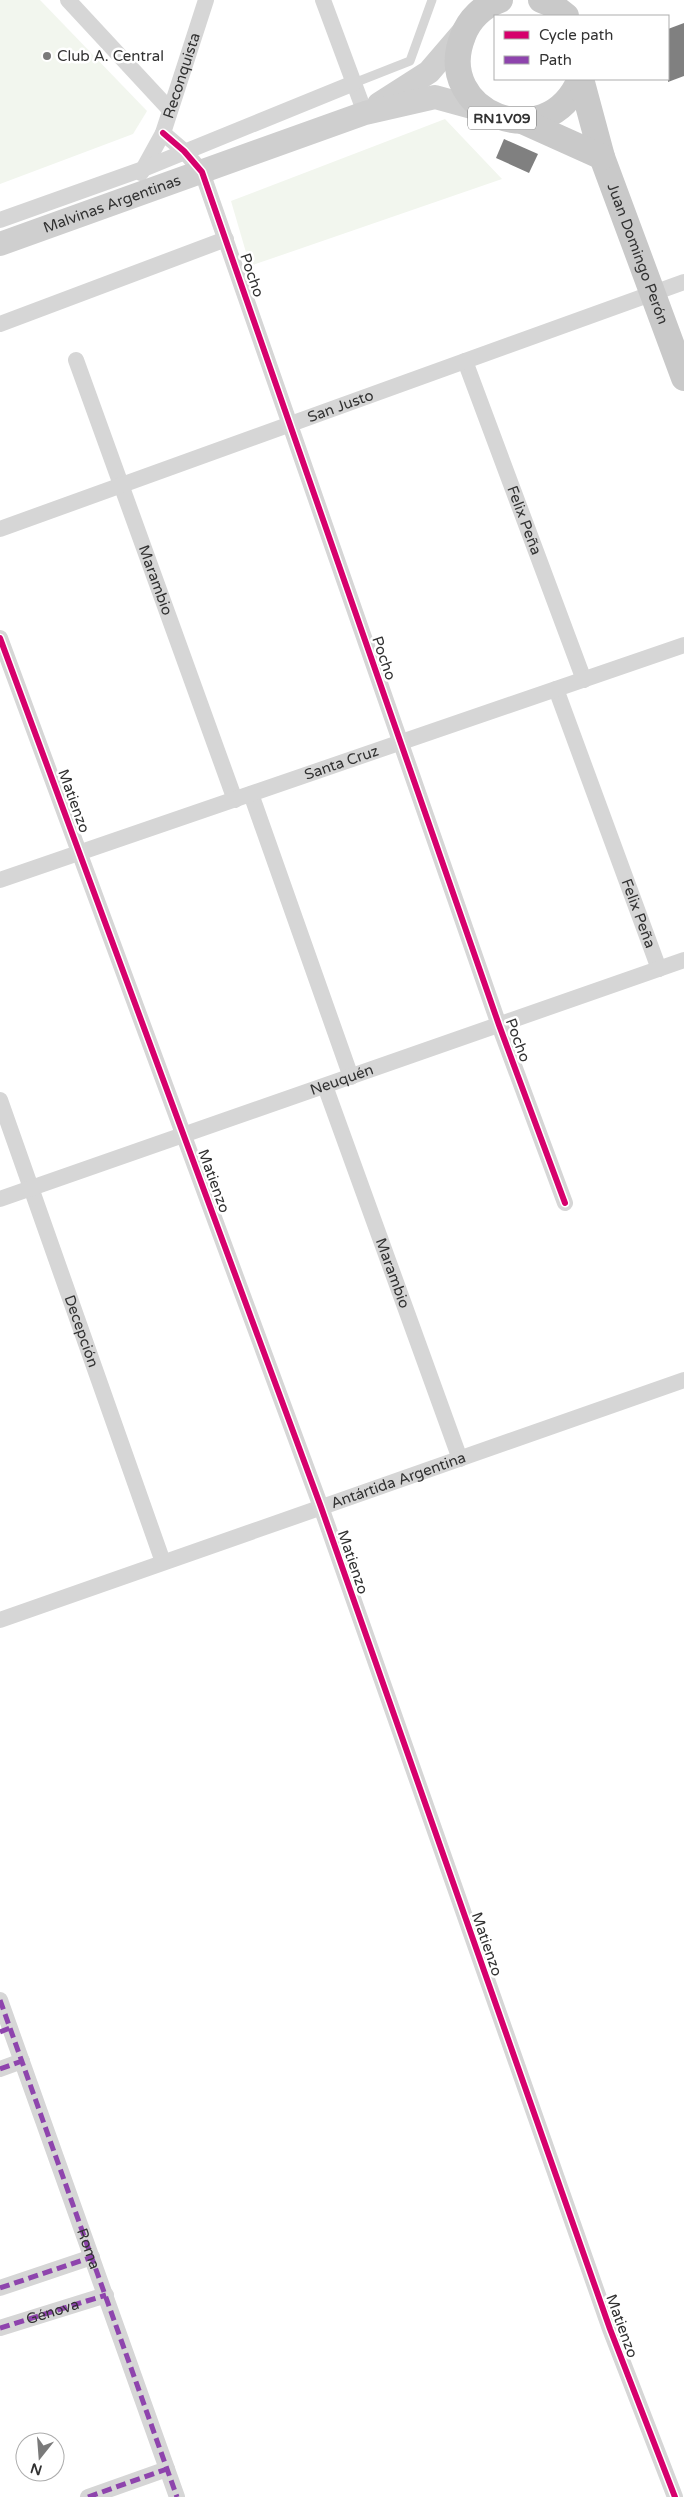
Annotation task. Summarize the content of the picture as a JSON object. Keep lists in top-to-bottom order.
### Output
{
  "streets": {
    "main road": ["RN1V09", "Malvinas Argentinas", "Juan Domingo Perón"],
    "street": [
      "Reconquista",
      "Pocho",
      "San Justo",
      "Felix Peña",
      "Marambio",
      "Santa Cruz",
      "Matienzo",
      "Neuquén",
      "Decepción",
      "Antártida Argentina",
      "Roma",
      "Génova"
    ]
  },
  "crossings": [
    ["Reconquista", "Malvinas Argentinas"],
    ["Reconquista", "Pocho"],
    ["RN1V09", "Malvinas Argentinas"],
    ["RN1V09", "Juan Domingo Perón"],
    ["Malvinas Argentinas", "Pocho"],
    ["Juan Domingo Perón", "San Justo"],
    ["Pocho", "San Justo"],
    ["Pocho", "Santa Cruz"],
    ["Pocho", "Neuquén"],
    ["San Justo", "Felix Peña"],
    ["San Justo", "Marambio"],
    ["Felix Peña", "Santa Cruz"],
    ["Felix Peña", "Neuquén"],
    ["Marambio", "Santa Cruz"],
    ["Marambio", "Neuquén"],
    ["Marambio", "Antártida Argentina"],
    ["Santa Cruz", "Matienzo"],
    ["Matienzo", "Neuquén"],
    ["Matienzo", "Antártida Argentina"],
    ["Neuquén", "Decepción"],
    ["Decepción", "Antártida Argentina"],
    ["Roma", "Génova"]
  ],
  "places": ["Club A. Central"],
  "legend": ["Cycle path", "Path"],
  "north": "bottom"
}
